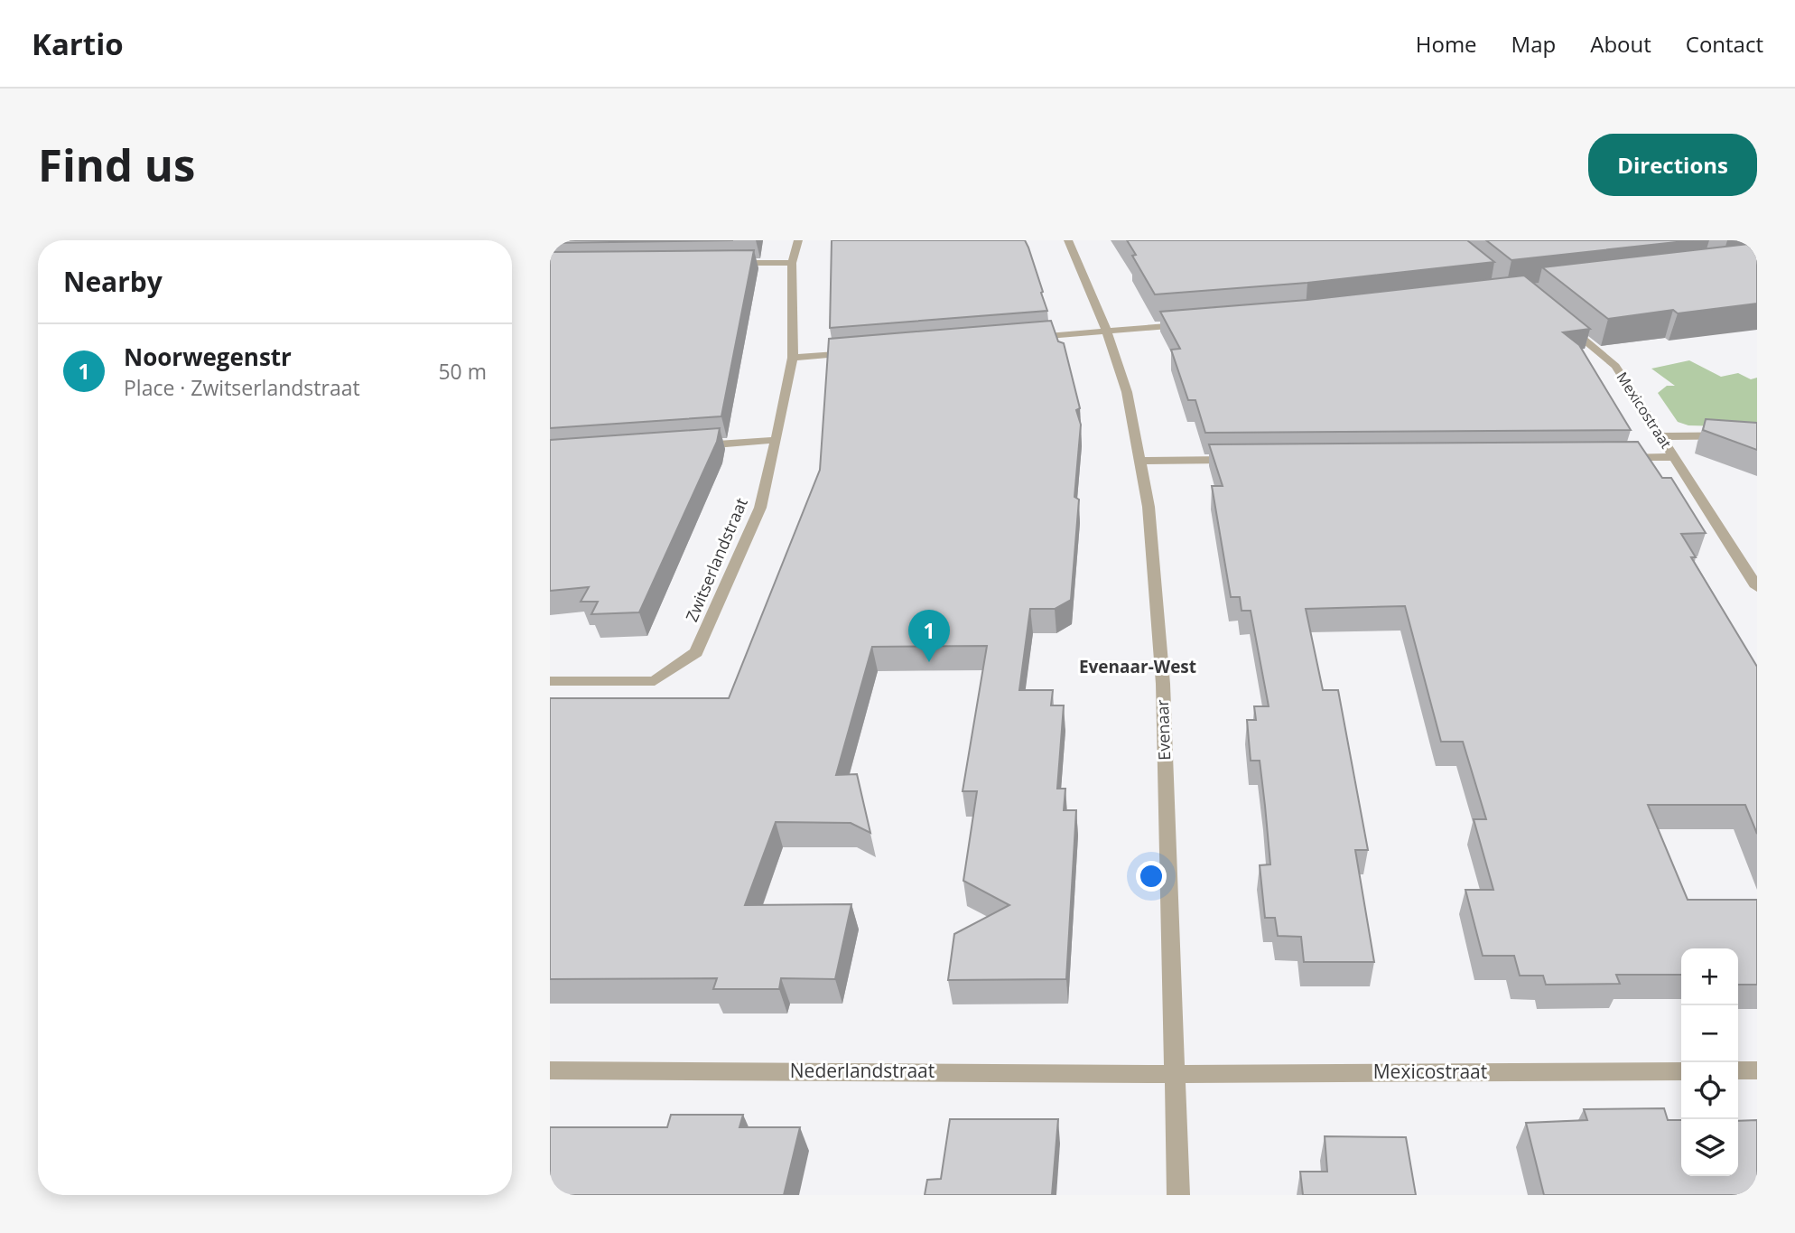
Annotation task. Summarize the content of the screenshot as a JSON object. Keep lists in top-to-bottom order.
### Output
{
  "streets": {
    "street": [
      "Mexicostraat",
      "Zwitserlandstraat",
      "Evenaar",
      "Nederlandstraat"
    ]
  },
  "crossings": [
    ["Mexicostraat", "Evenaar"],
    ["Mexicostraat", "Nederlandstraat"],
    ["Evenaar", "Nederlandstraat"]
  ],
  "districts": ["Evenaar-West"],
  "page": {
    "header": "Kartio",
    "nav": [
      "Home",
      "Map",
      "About",
      "Contact"
    ],
    "buttons": "Directions",
    "title": "Find us",
    "heading": "Nearby",
    "list": [
      {
        "mark": "1",
        "name": "Noorwegenstr",
        "note": "Place · Zwitserlandstraat",
        "value": "50 m"
      }
    ],
    "pins": "1",
    "map_buttons": ["+", "−"]
  }
}
